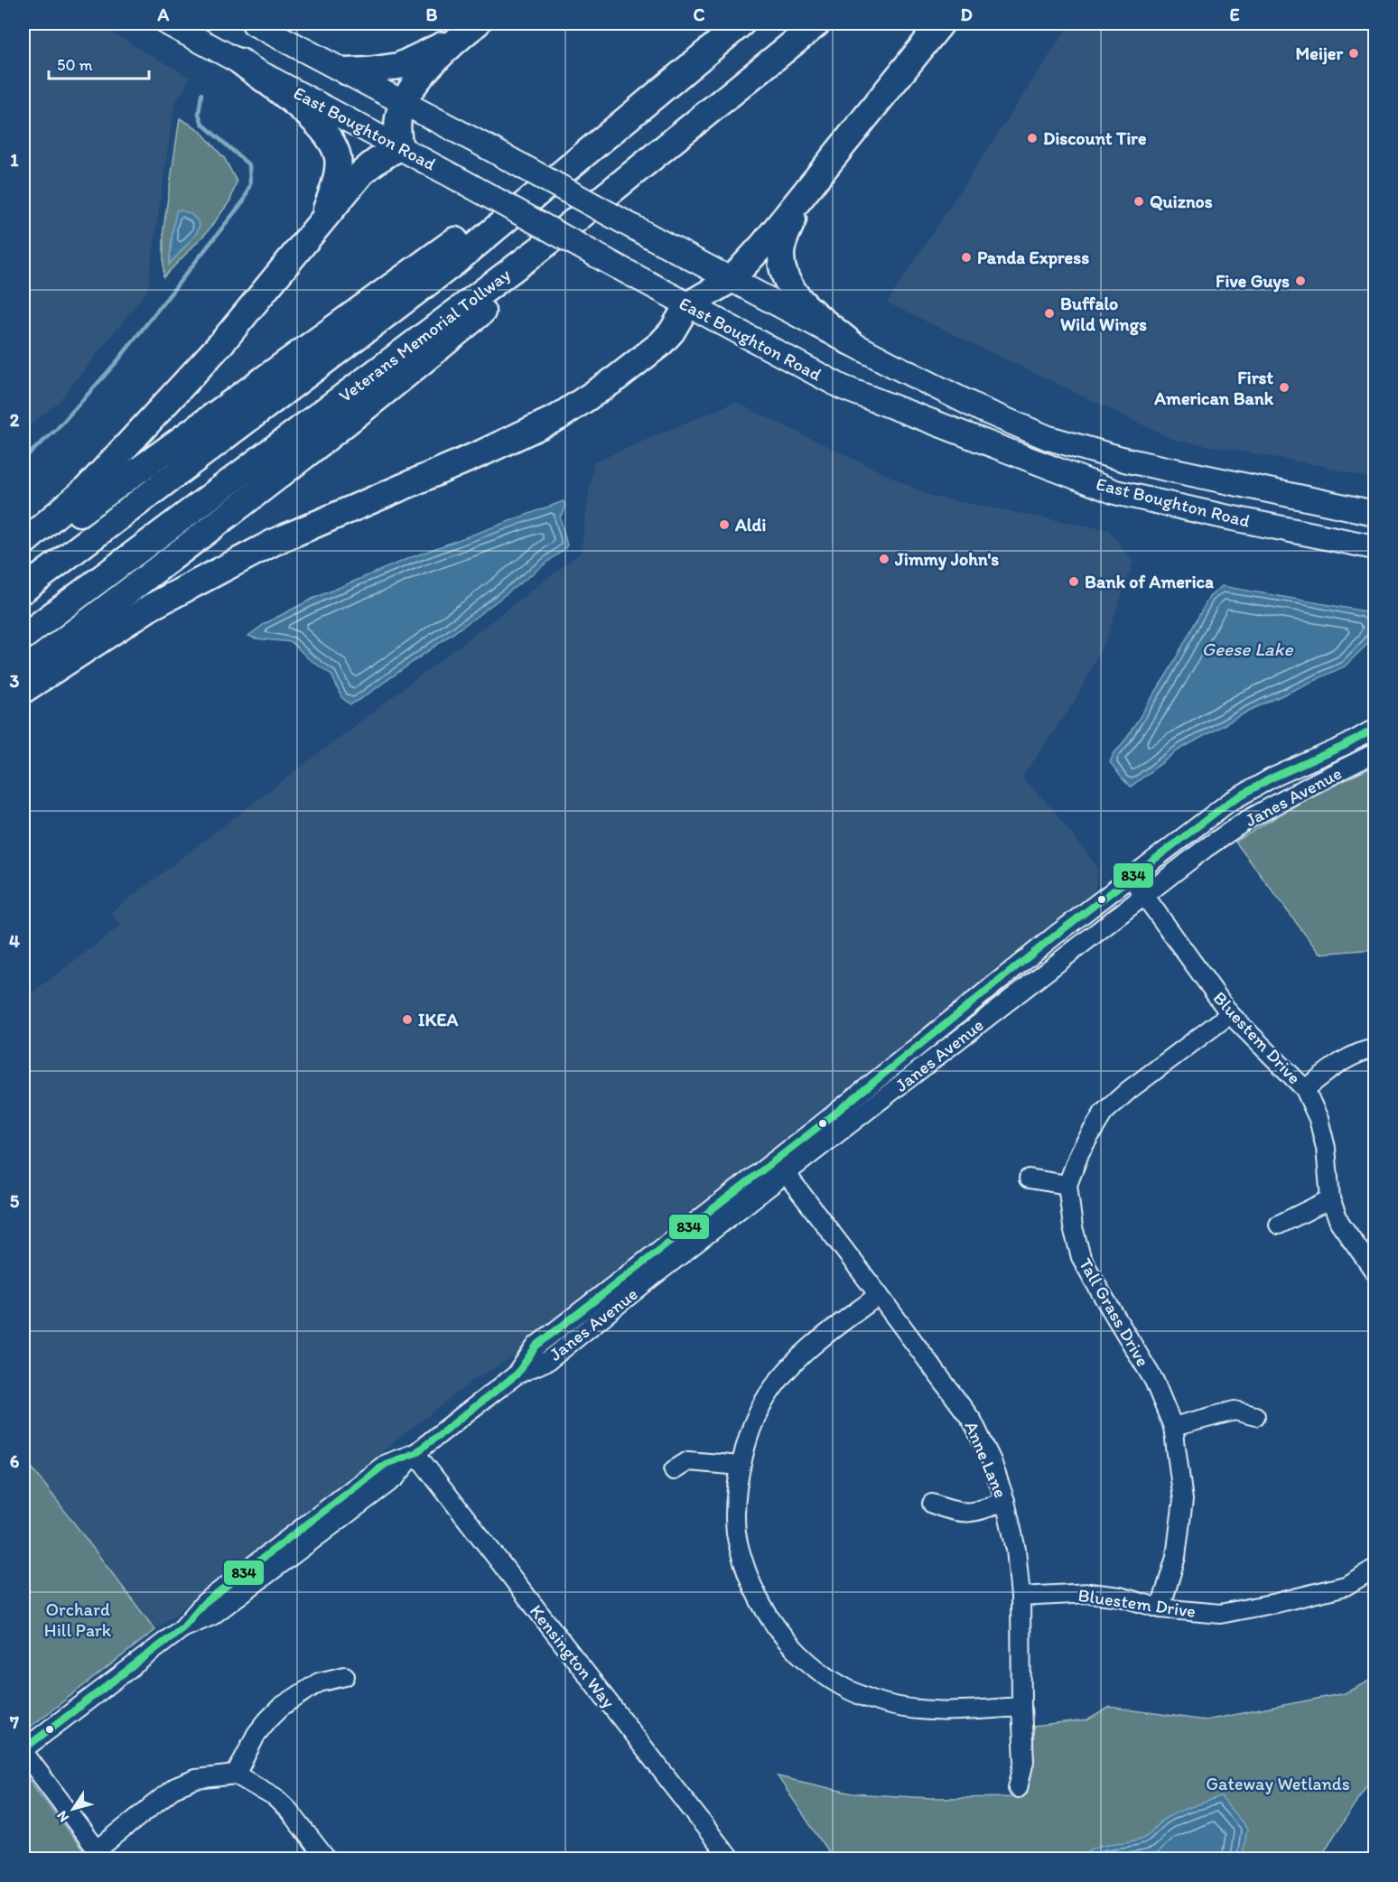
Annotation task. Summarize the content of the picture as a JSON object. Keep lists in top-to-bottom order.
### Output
{
  "streets": {
    "highway": ["Veterans Memorial Tollway"],
    "main road": ["East Boughton Road"],
    "street": [
      "Janes Avenue",
      "Bluestem Drive",
      "Tall Grass Drive",
      "Anne Lane",
      "Kensington Way"
    ]
  },
  "crossings": [
    ["Janes Avenue", "Bluestem Drive"],
    ["Janes Avenue", "Anne Lane"],
    ["Janes Avenue", "Kensington Way"],
    ["Bluestem Drive", "Tall Grass Drive"],
    ["Bluestem Drive", "Anne Lane"]
  ],
  "water": ["Geese Lake"],
  "parks": ["Orchard Hill Park", "Gateway Wetlands"],
  "places": [
    "Meijer",
    "Discount Tire",
    "Quiznos",
    "Panda Express",
    "Five Guys",
    "Buffalo Wild Wings",
    "First American Bank",
    "Aldi",
    "Jimmy John's",
    "Bank of America",
    "IKEA"
  ],
  "lines": ["transit line 834"],
  "scale_bar": "50 m",
  "north": "bottom left",
  "grid": {
    "columns": [
      "A",
      "B",
      "C",
      "D",
      "E"
    ],
    "rows": [
      "1",
      "2",
      "3",
      "4",
      "5",
      "6",
      "7"
    ]
  }
}
